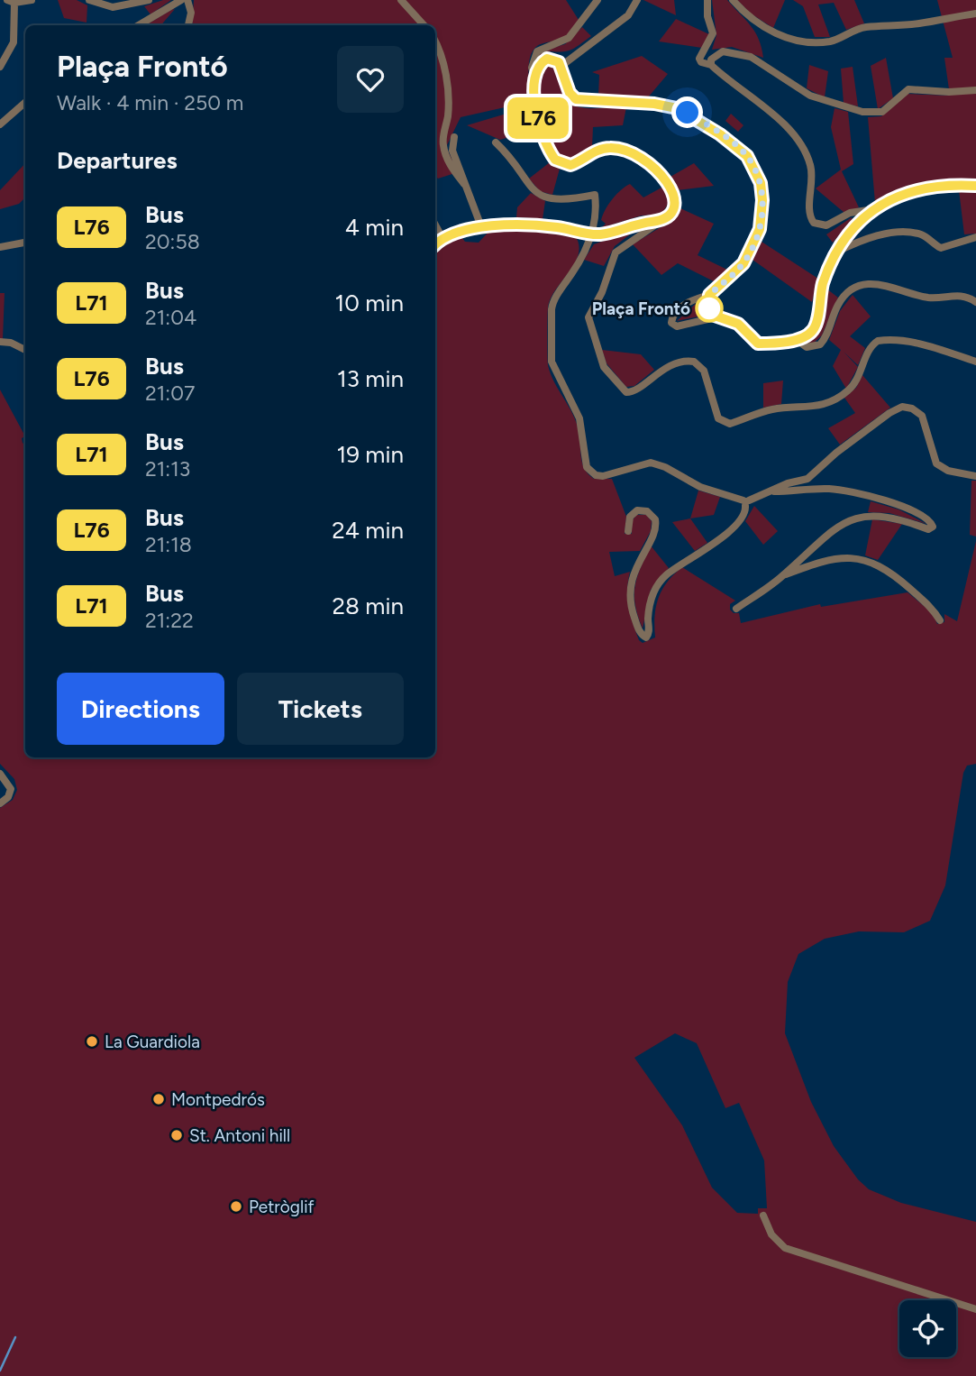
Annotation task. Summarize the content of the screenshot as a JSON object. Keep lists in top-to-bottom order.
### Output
{
  "places": [
    "Plaça Frontó",
    "La Guardiola",
    "Montpedrós",
    "St. Antoni hill",
    "Petròglif"
  ],
  "lines": ["bus line L76"],
  "page": {
    "on_map": "L76",
    "heading": [
      ["Plaça Frontó", "Walk · 4 min · 250 m"],
      "Departures"
    ],
    "list": [
      {
        "mark": "L76",
        "name": "Bus",
        "note": "20:58",
        "value": "4 min"
      },
      {
        "mark": "L71",
        "name": "Bus",
        "note": "21:04",
        "value": "10 min"
      },
      {
        "mark": "L76",
        "name": "Bus",
        "note": "21:07",
        "value": "13 min"
      },
      {
        "mark": "L71",
        "name": "Bus",
        "note": "21:13",
        "value": "19 min"
      },
      {
        "mark": "L76",
        "name": "Bus",
        "note": "21:18",
        "value": "24 min"
      },
      {
        "mark": "L71",
        "name": "Bus",
        "note": "21:22",
        "value": "28 min"
      }
    ],
    "buttons": ["Directions", "Tickets"]
  }
}
